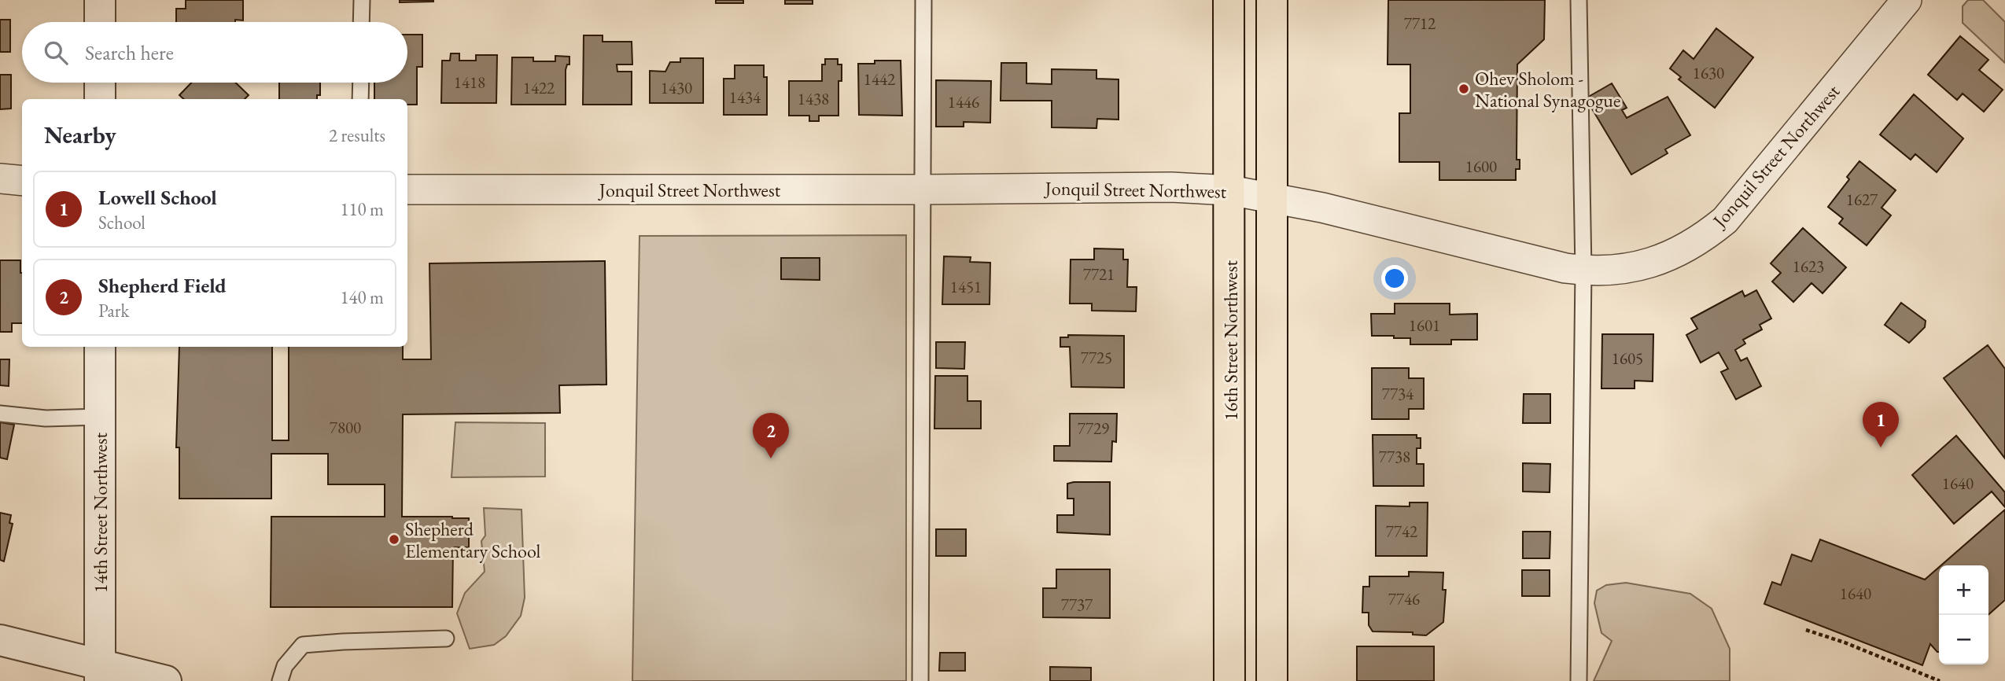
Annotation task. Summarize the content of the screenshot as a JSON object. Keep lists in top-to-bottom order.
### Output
{
  "streets": {
    "main road": ["16th Street Northwest"],
    "street": ["Jonquil Street Northwest", "14th Street Northwest"]
  },
  "crossings": [
    ["Jonquil Street Northwest", "16th Street Northwest"]
  ],
  "places": ["Ohev Sholom - National Synagogue", "Shepherd Elementary School"],
  "house_numbers": [
    "7712",
    "1630",
    "1442",
    "1418",
    "1422",
    "1430",
    "1434",
    "1438",
    "1446",
    "1600",
    "1627",
    "1623",
    "7721",
    "1451",
    "1601",
    "7725",
    "1605",
    "7734",
    "7800",
    "7729",
    "7738",
    "1640",
    "7742",
    "1640",
    "7746",
    "7737"
  ],
  "page": {
    "search": "Search here",
    "heading": ["Nearby", "2 results"],
    "list": [
      {
        "mark": "1",
        "name": "Lowell School",
        "note": "School",
        "value": "110 m"
      },
      {
        "mark": "2",
        "name": "Shepherd Field",
        "note": "Park",
        "value": "140 m"
      }
    ],
    "pins": ["1", "2"],
    "map_buttons": ["+", "−"]
  }
}
